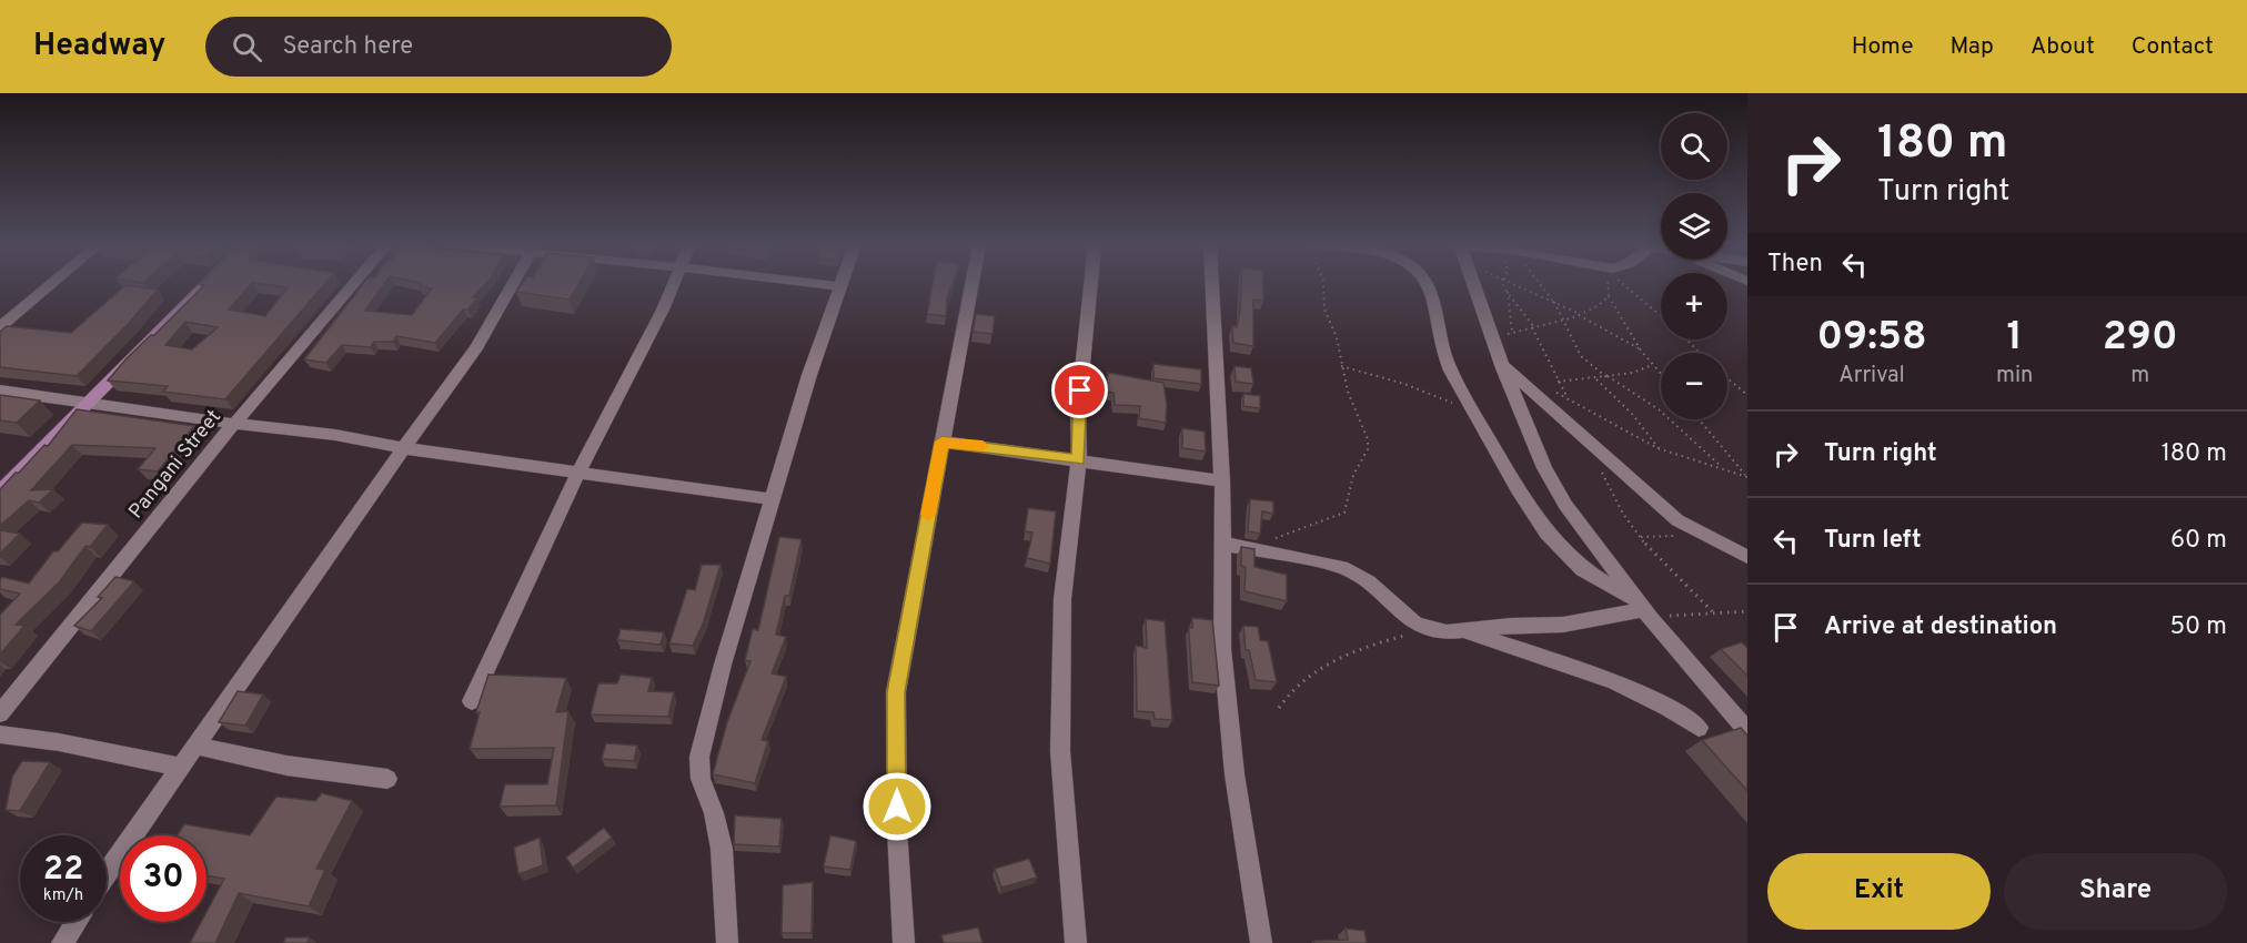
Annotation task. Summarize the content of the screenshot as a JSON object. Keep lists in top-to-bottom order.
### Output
{
  "streets": {
    "street": ["Pangani Street"]
  },
  "page": {
    "header": "Headway",
    "search": "Search here",
    "nav": [
      "Home",
      "Map",
      "About",
      "Contact"
    ],
    "turn": ["180 m", "Turn right"],
    "map_buttons": ["+", "−"],
    "then": "Then",
    "eta": [
      "09:58",
      "Arrival",
      "1",
      "min",
      "290",
      "m"
    ],
    "list": [
      {
        "name": "Turn right",
        "value": "180 m"
      },
      {
        "name": "Turn left",
        "value": "60 m"
      },
      {
        "name": "Arrive at destination",
        "value": "50 m"
      }
    ],
    "speed": "22 km/h",
    "limit": "30",
    "buttons": ["Exit", "Share"]
  }
}
